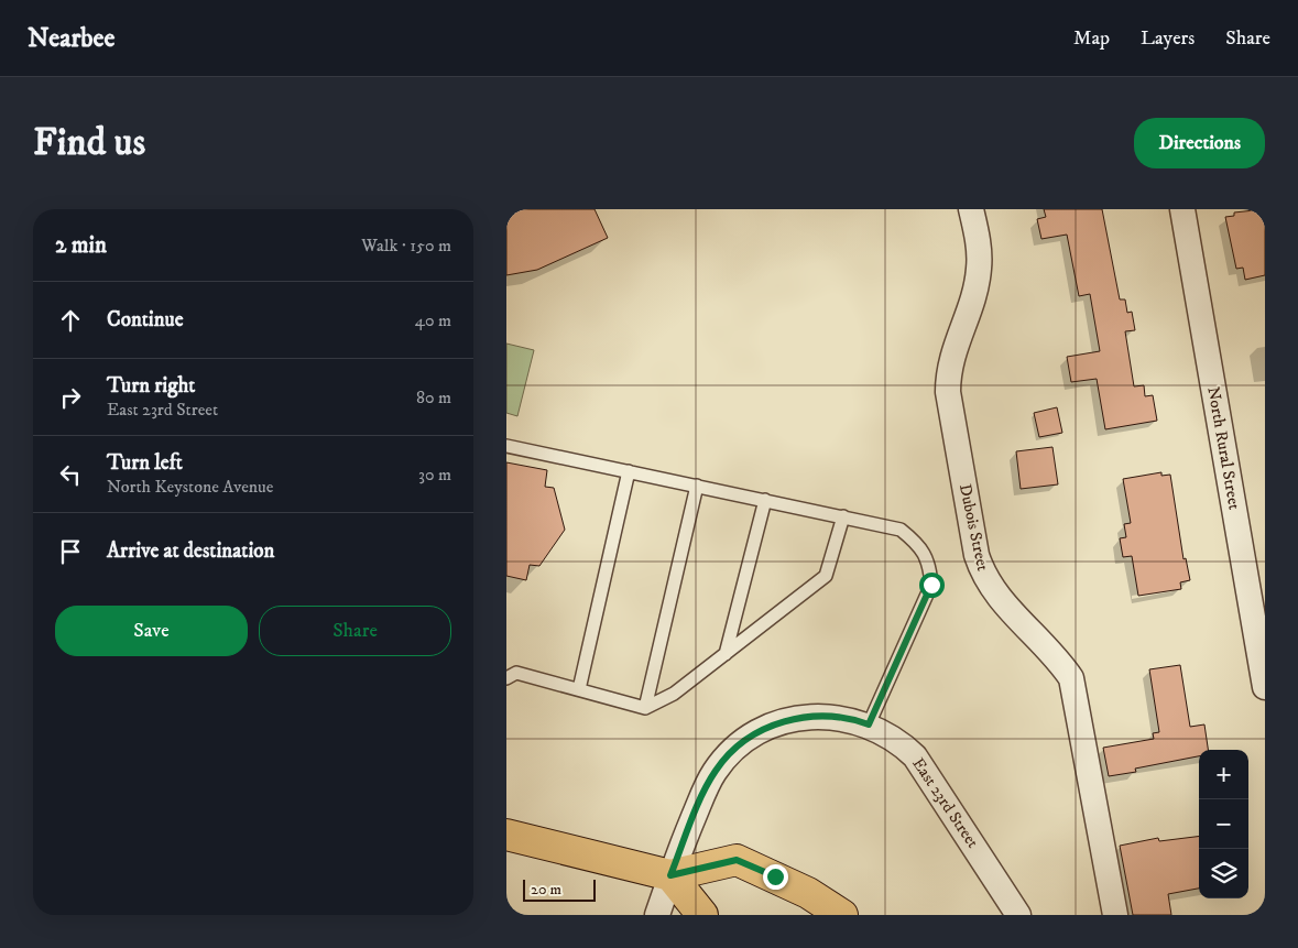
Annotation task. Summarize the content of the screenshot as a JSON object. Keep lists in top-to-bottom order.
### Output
{
  "streets": {
    "street": ["North Rural Street", "Dubois Street", "East 23rd Street"]
  },
  "scale_bar": "20 m",
  "page": {
    "header": "Nearbee",
    "nav": ["Map", "Layers", "Share"],
    "buttons": [
      "Directions",
      ["Save", "Share"]
    ],
    "title": "Find us",
    "heading": ["2 min", "Walk · 150 m"],
    "list": [
      ["Continue", "40 m"],
      ["Turn right", "East 23rd Street", "80 m"],
      ["Turn left", "North Keystone Avenue", "30 m"],
      "Arrive at destination"
    ],
    "map_buttons": ["+", "−"],
    "scale": "20 m"
  }
}
